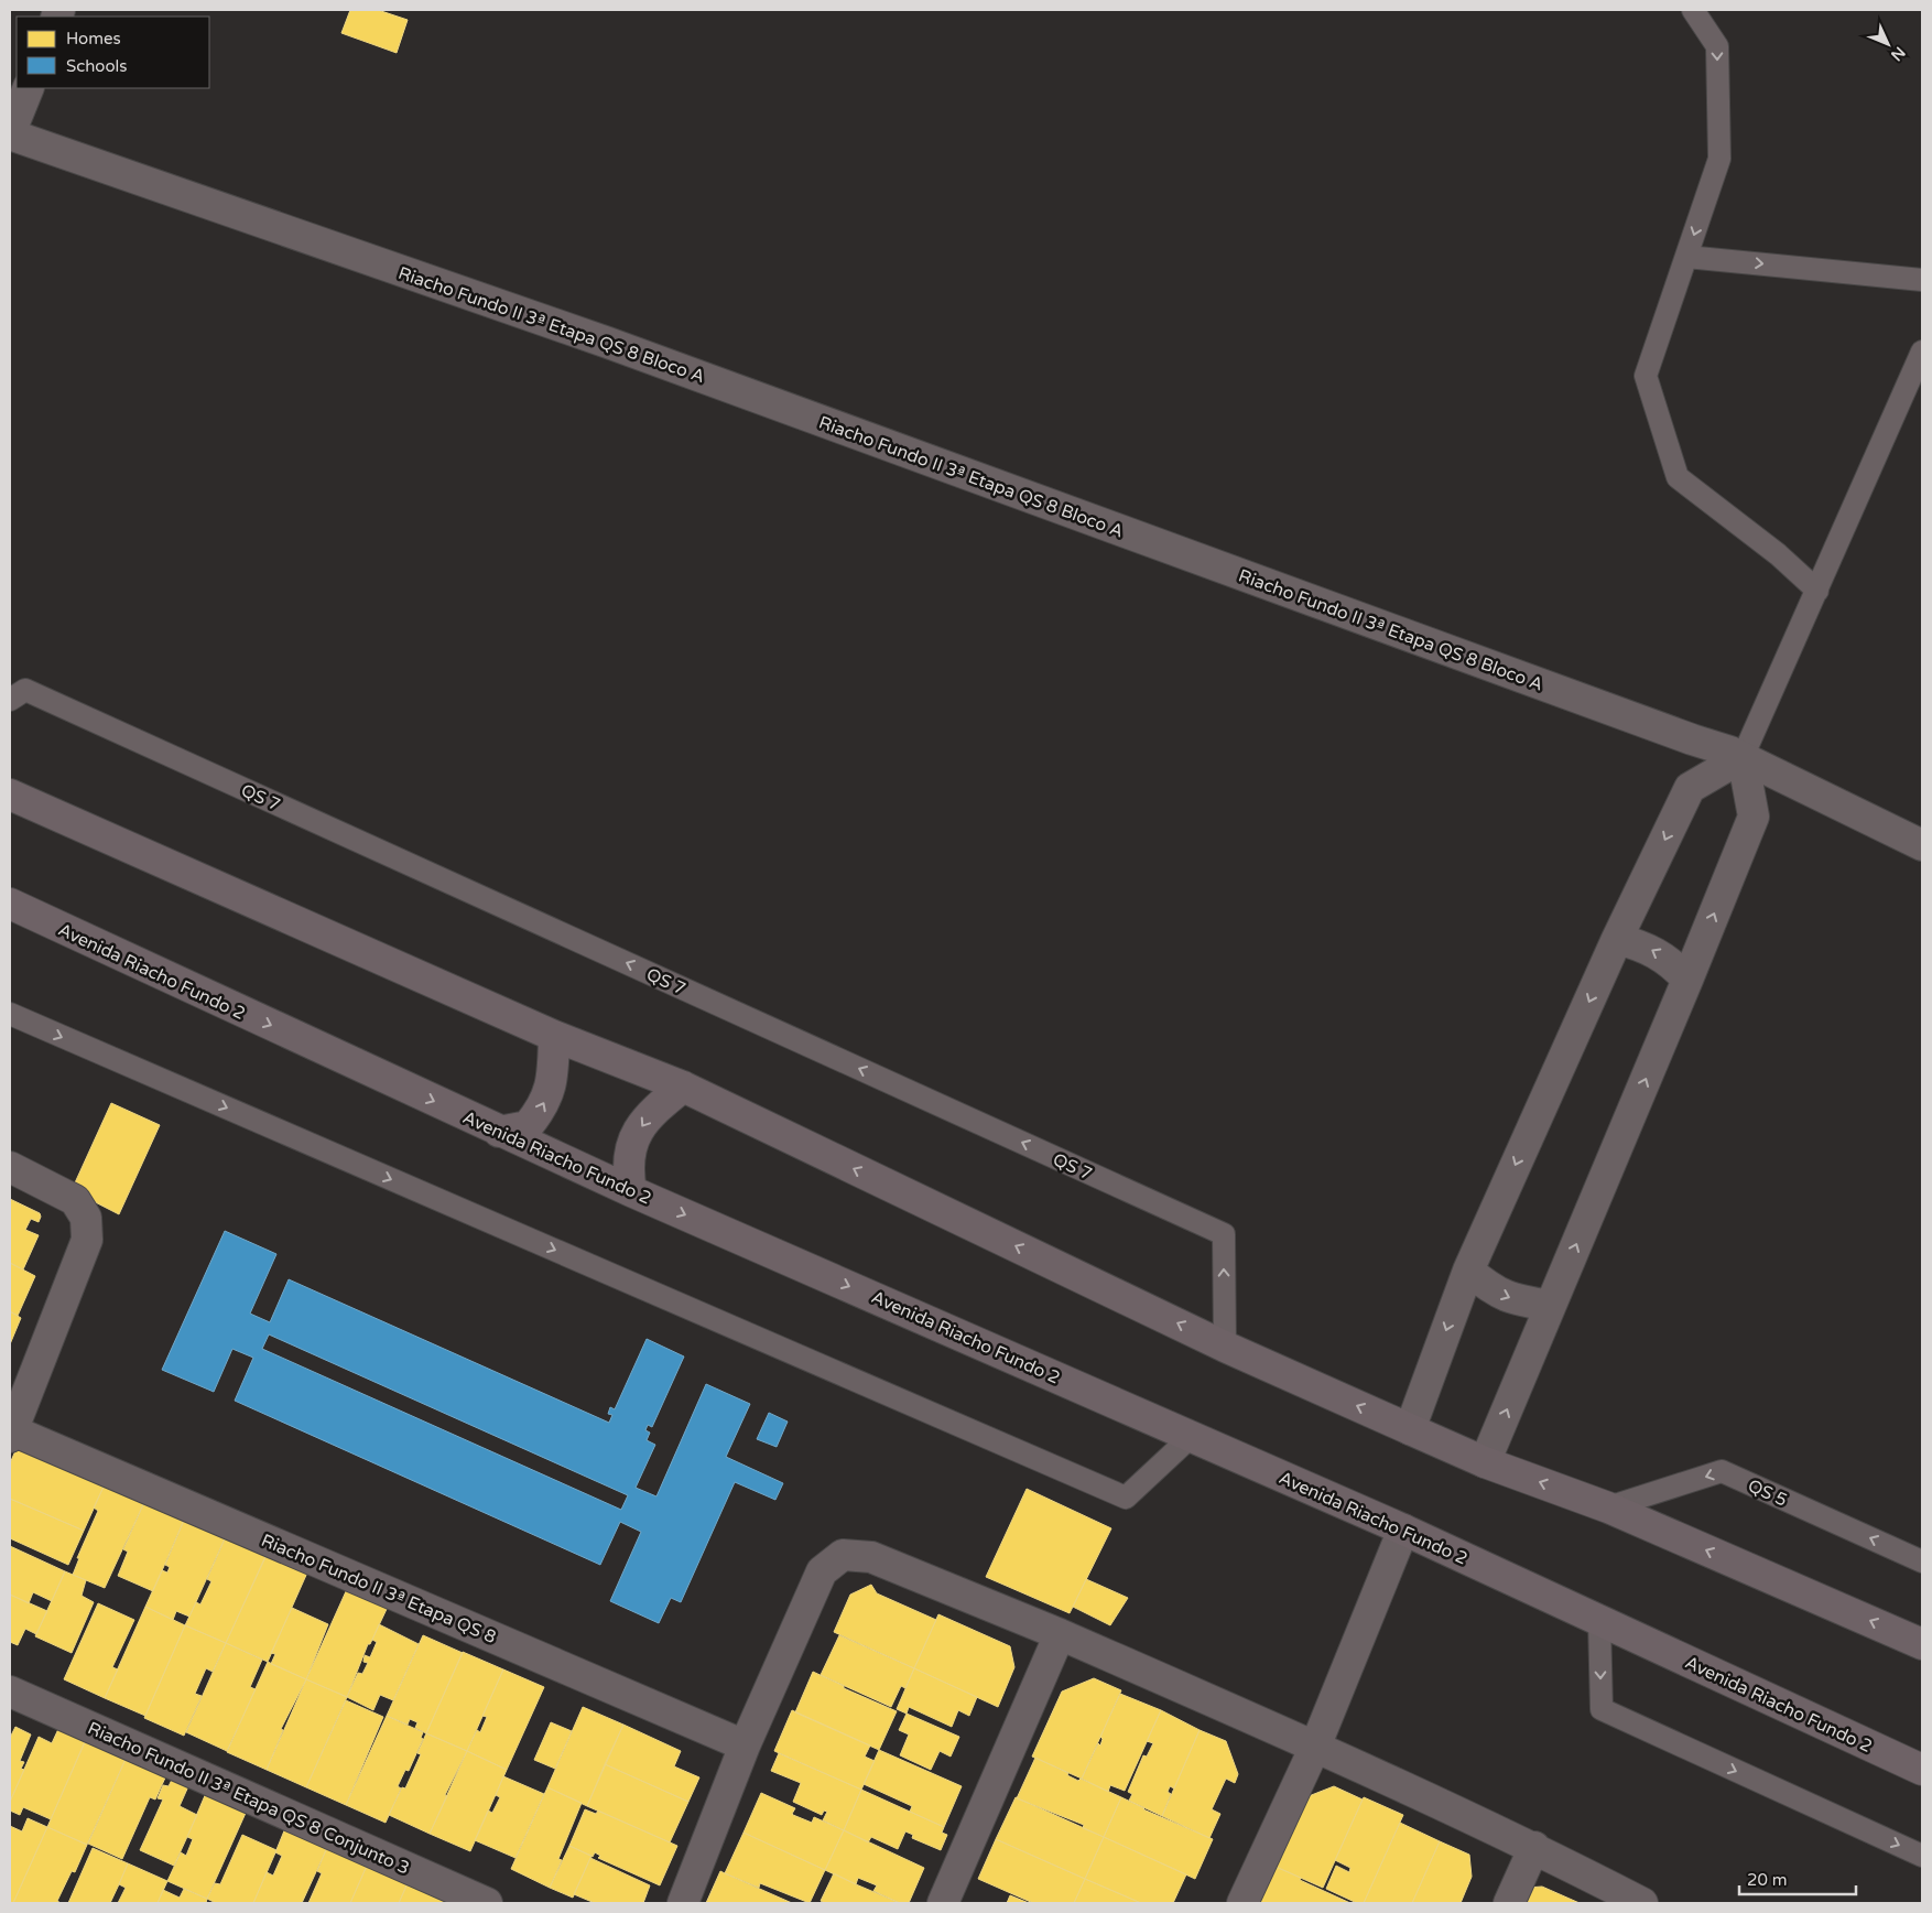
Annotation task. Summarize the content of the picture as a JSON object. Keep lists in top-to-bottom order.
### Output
{
  "streets": {
    "main road": ["Avenida Riacho Fundo 2"],
    "street": ["Riacho Fundo II 3ª Etapa QS 8 Bloco A", "Riacho Fundo II 3ª Etapa QS 8", "Riacho Fundo II 3ª Etapa QS 8 Conjunto 3"],
    "lane": ["QS 7", "QS 5"]
  },
  "one_way": ["QS 7", "QS 5"],
  "legend": ["Homes", "Schools"],
  "scale_bar": "20 m",
  "north": "bottom right"
}
